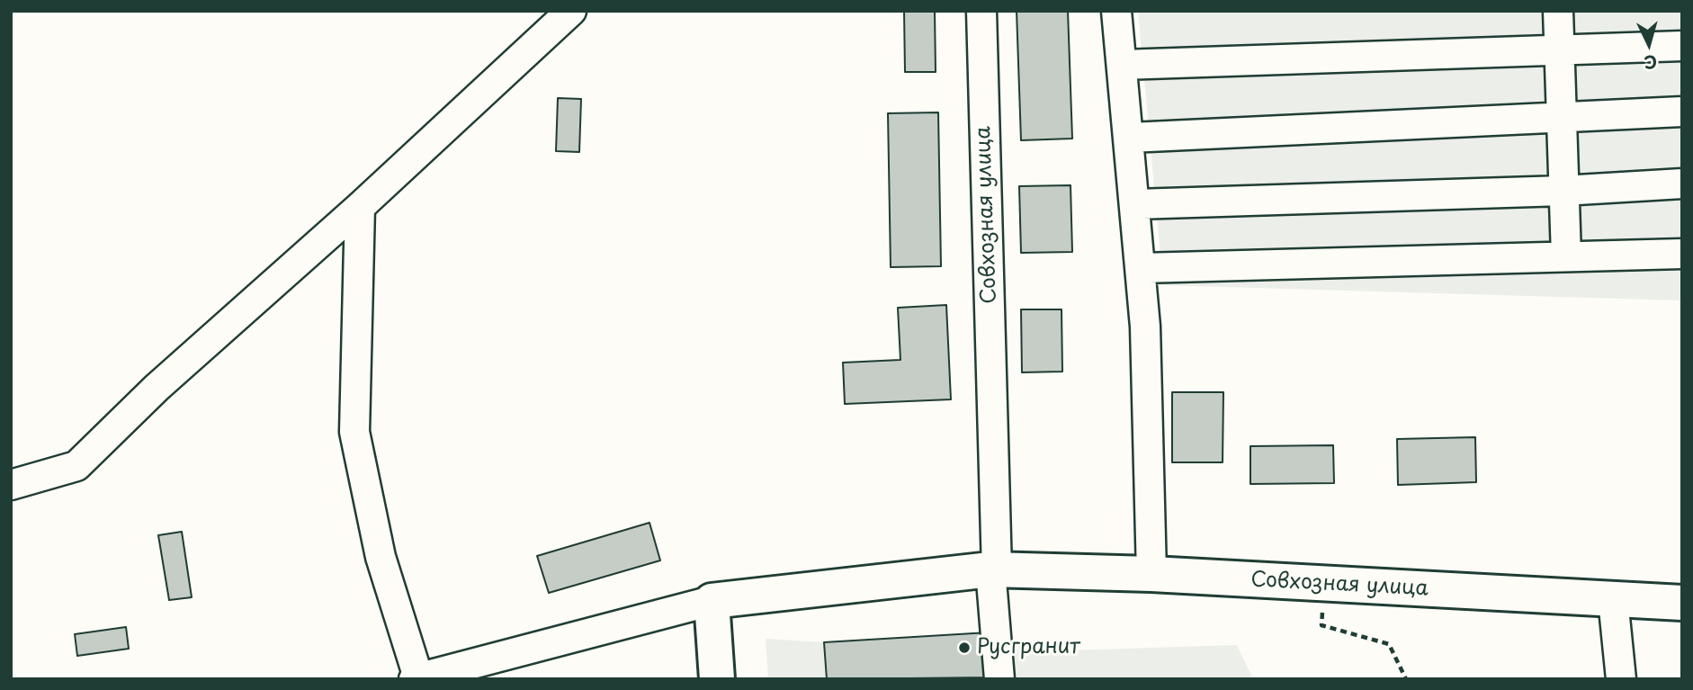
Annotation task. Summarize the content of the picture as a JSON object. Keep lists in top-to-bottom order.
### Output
{
  "streets": {
    "main road": ["Совхозная улица"]
  },
  "places": ["Русгранит"],
  "north": "bottom"
}
